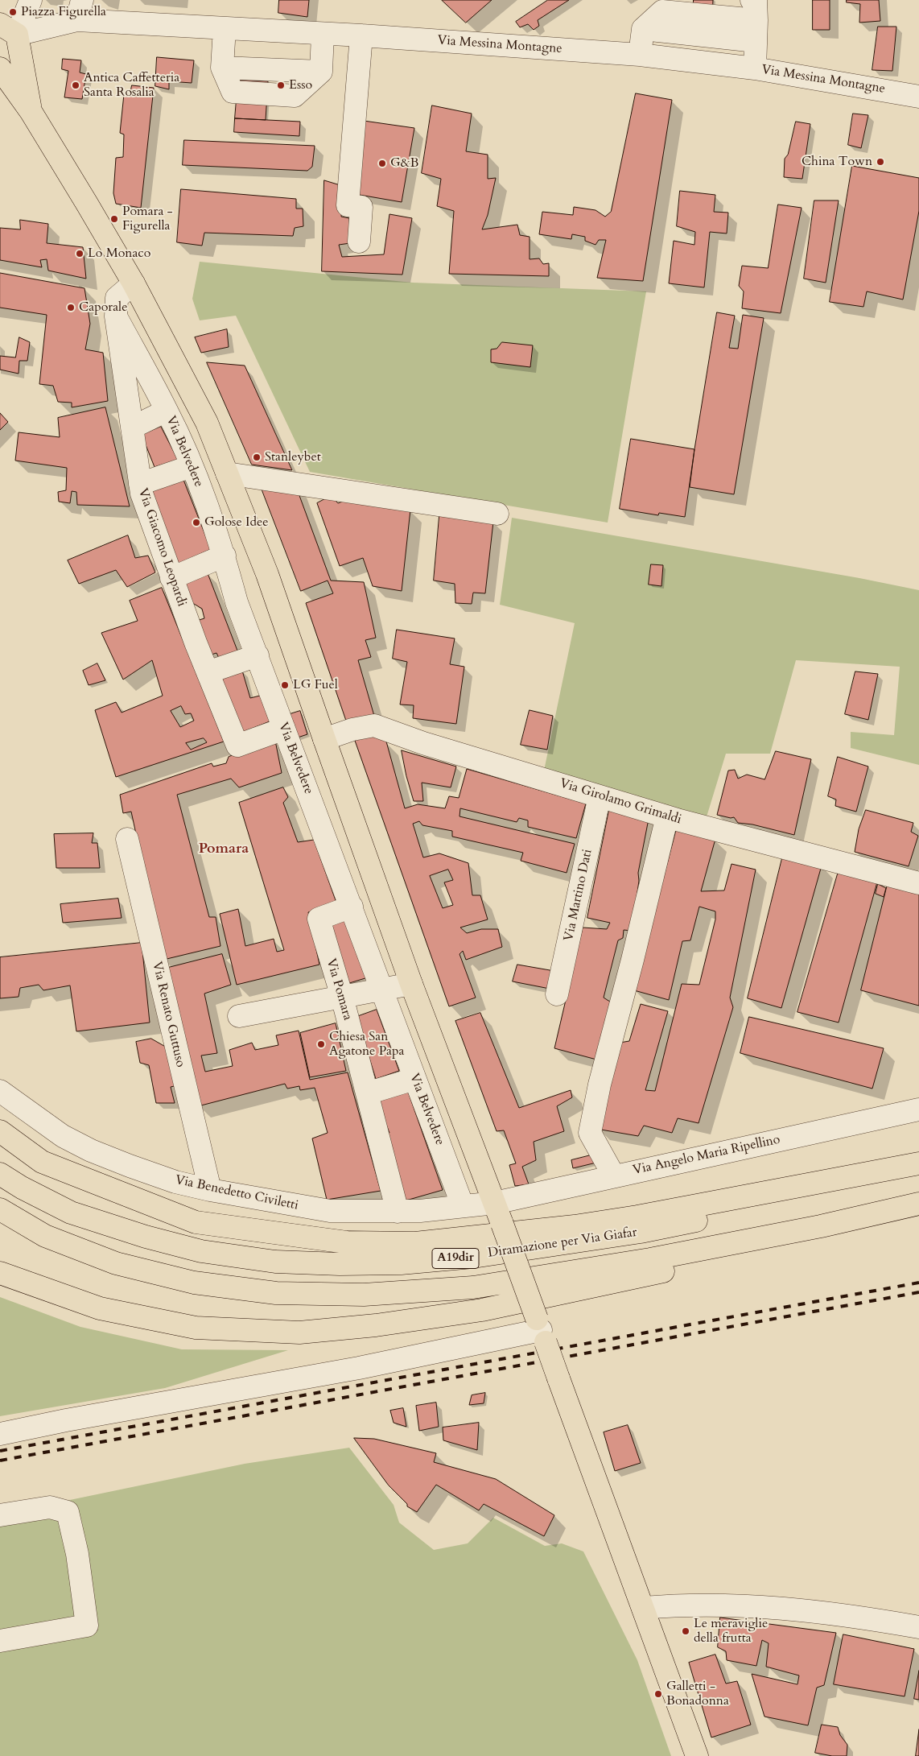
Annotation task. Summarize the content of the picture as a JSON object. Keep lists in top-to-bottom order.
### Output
{
  "streets": {
    "main road": ["Diramazione per Via Giafar", "A19dir"],
    "street": [
      "Via Messina Montagne",
      "Via Belvedere",
      "Via Giacomo Leopardi",
      "Via Girolamo Grimaldi",
      "Via Martino Dati",
      "Via Pomara",
      "Via Renato Guttuso",
      "Via Angelo Maria Ripellino",
      "Via Benedetto Civiletti"
    ]
  },
  "crossings": [
    ["Via Belvedere", "Via Giacomo Leopardi"],
    ["Via Belvedere", "Via Pomara"],
    ["Via Belvedere", "Via Benedetto Civiletti"],
    ["Via Girolamo Grimaldi", "Via Martino Dati"],
    ["Via Pomara", "Via Benedetto Civiletti"],
    ["Via Renato Guttuso", "Via Benedetto Civiletti"],
    ["Via Angelo Maria Ripellino", "Via Benedetto Civiletti"]
  ],
  "districts": ["Pomara"],
  "places": [
    "Piazza Figurella",
    "Antica Caffetteria Santa Rosalia",
    "Esso",
    "China Town",
    "G&B",
    "Pomara - Figurella",
    "Lo Monaco",
    "Caporale",
    "Stanleybet",
    "Golose Idee",
    "LG Fuel",
    "Chiesa San Agatone Papa",
    "Le meraviglie della frutta",
    "Galletti - Bonadonna"
  ]
}
